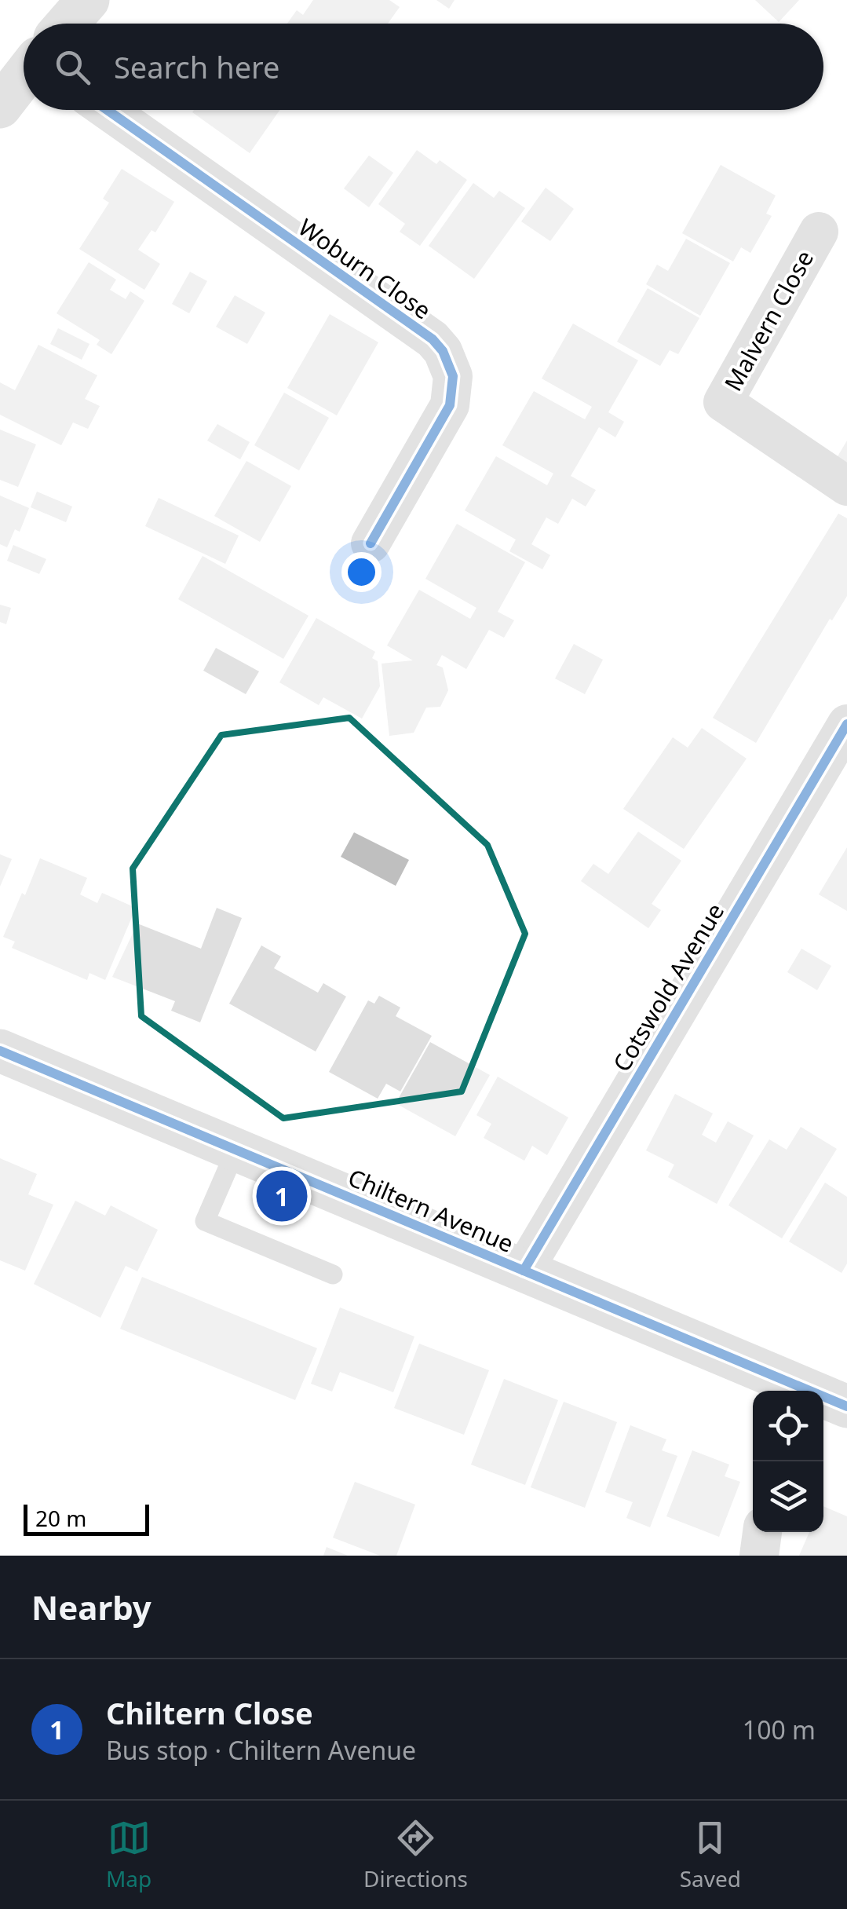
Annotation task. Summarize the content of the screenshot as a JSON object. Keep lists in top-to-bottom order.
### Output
{
  "streets": {
    "street": [
      "Woburn Close",
      "Malvern Close",
      "Cotswold Avenue",
      "Chiltern Avenue"
    ]
  },
  "crossings": [
    ["Cotswold Avenue", "Chiltern Avenue"]
  ],
  "scale_bar": "20 m",
  "page": {
    "search": "Search here",
    "pins": "1",
    "scale": "20 m",
    "heading": "Nearby",
    "list": [
      {
        "mark": "1",
        "name": "Chiltern Close",
        "note": "Bus stop · Chiltern Avenue",
        "value": "100 m"
      }
    ],
    "nav": ["Map", "Directions", "Saved"]
  }
}
